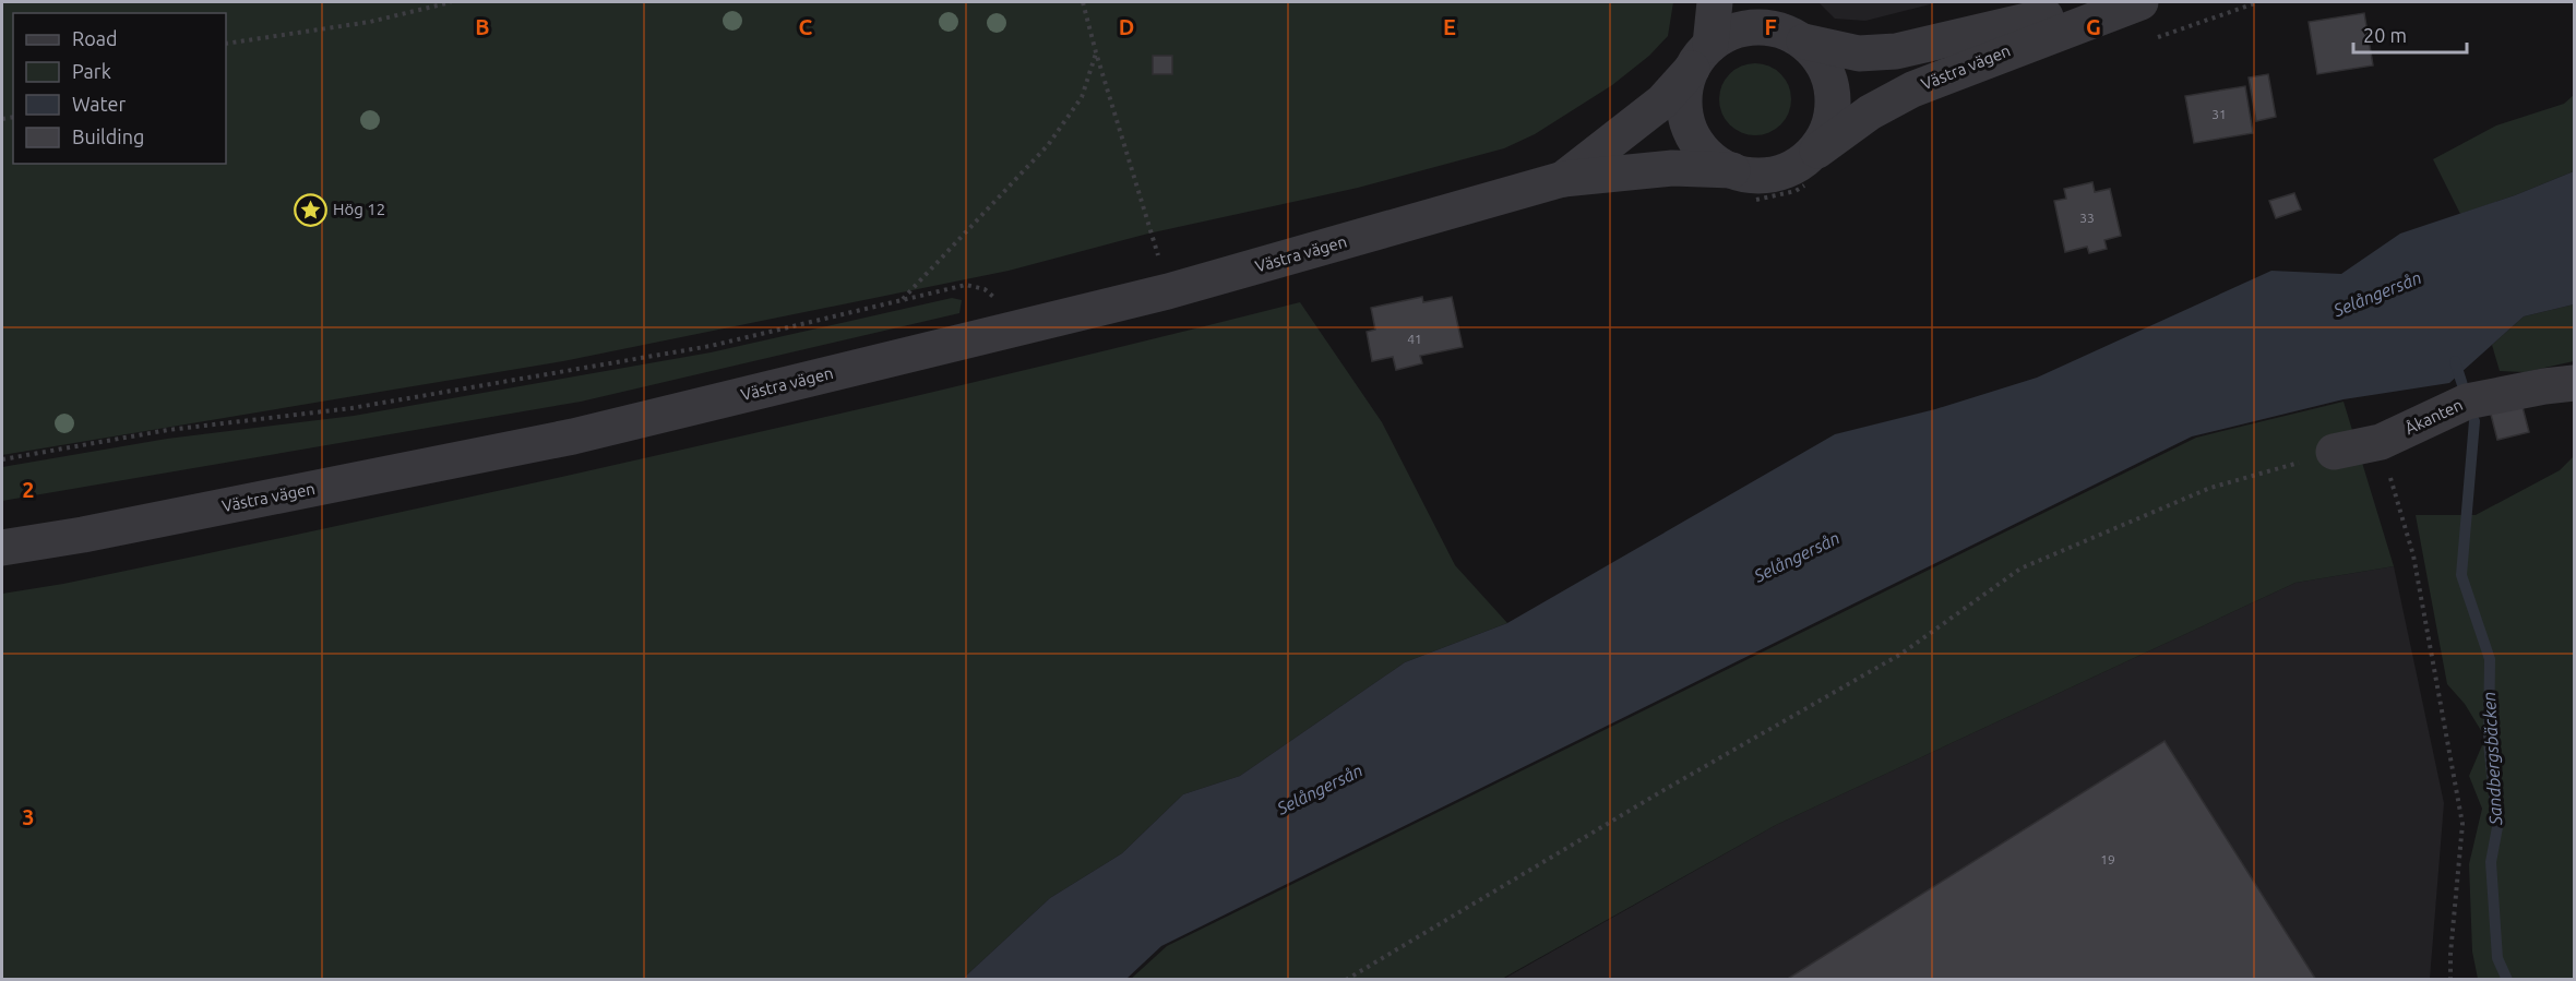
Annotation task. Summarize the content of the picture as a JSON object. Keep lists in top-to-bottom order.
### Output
{
  "streets": {
    "street": ["Västra vägen", "Åkanten"]
  },
  "water": ["Selångersån", "Sandbergsbäcken"],
  "places": {
    "place": ["Hög 12"]
  },
  "house_numbers": [
    "31",
    "33",
    "41",
    "19"
  ],
  "legend": [
    "Road",
    "Park",
    "Water",
    "Building"
  ],
  "scale_bar": "20 m",
  "grid": {
    "columns": [
      "B",
      "C",
      "D",
      "E",
      "F",
      "G"
    ],
    "rows": ["2", "3"]
  }
}
